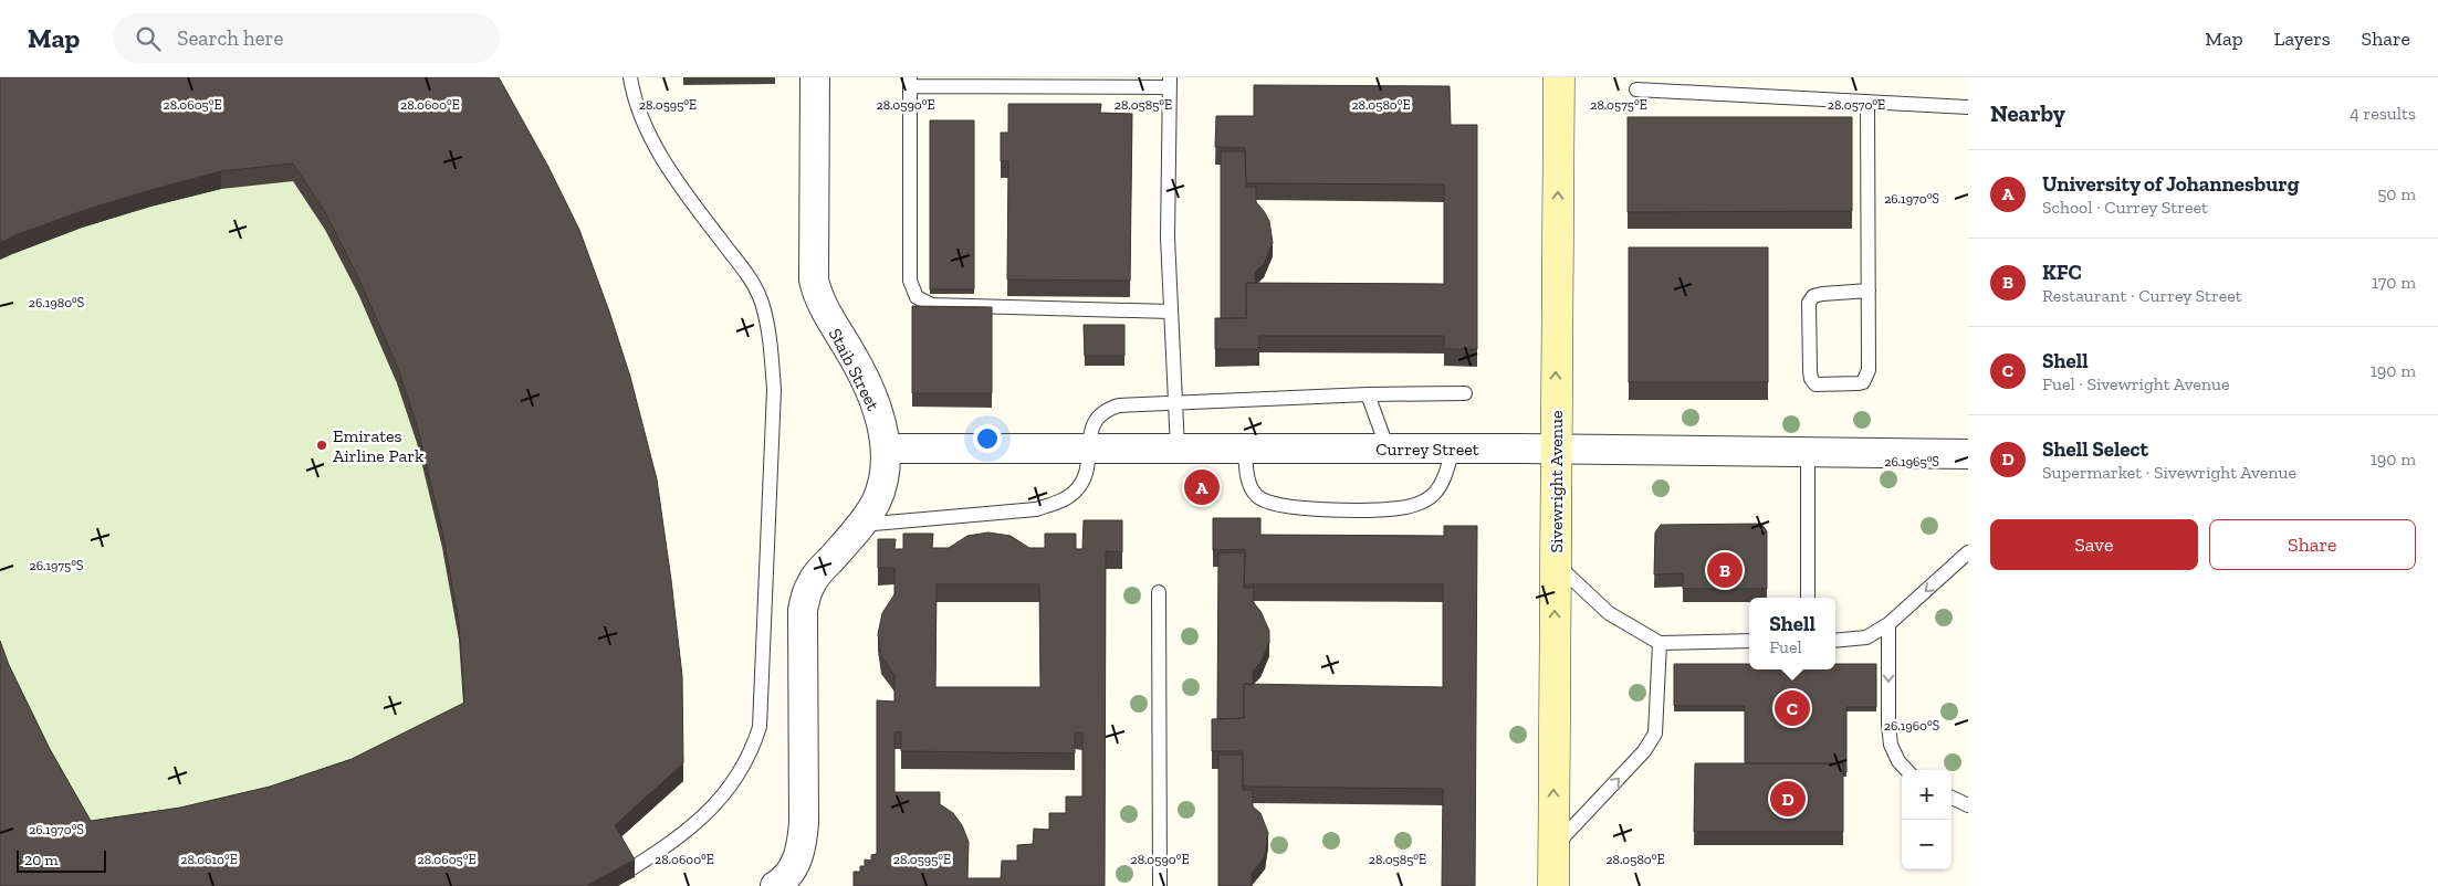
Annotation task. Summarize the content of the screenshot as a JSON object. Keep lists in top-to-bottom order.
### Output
{
  "streets": {
    "main road": ["Sivewright Avenue"],
    "street": ["Staib Street", "Currey Street"]
  },
  "crossings": [
    ["Staib Street", "Currey Street"],
    ["Currey Street", "Sivewright Avenue"]
  ],
  "one_way": ["Sivewright Avenue"],
  "places": ["Emirates Airline Park"],
  "scale_bar": "20 m",
  "page": {
    "header": "Map",
    "search": "Search here",
    "nav": ["Map", "Layers", "Share"],
    "heading": ["Nearby", "4 results"],
    "list": [
      {
        "mark": "A",
        "name": "University of Johannesburg",
        "note": "School · Currey Street",
        "value": "50 m"
      },
      {
        "mark": "B",
        "name": "KFC",
        "note": "Restaurant · Currey Street",
        "value": "170 m"
      },
      {
        "mark": "C",
        "name": "Shell",
        "note": "Fuel · Sivewright Avenue",
        "value": "190 m"
      },
      {
        "mark": "D",
        "name": "Shell Select",
        "note": "Supermarket · Sivewright Avenue",
        "value": "190 m"
      }
    ],
    "pins": [
      "A",
      "B",
      "C",
      "D"
    ],
    "buttons": ["Save", "Share"],
    "popup": ["Shell", "Fuel"],
    "map_buttons": ["+", "−"],
    "scale": "20 m"
  },
  "coordinates": [
    "28.0605°E",
    "28.0600°E",
    "28.0595°E",
    "28.0590°E",
    "28.0585°E",
    "28.0580°E",
    "28.0575°E",
    "28.0570°E",
    "26.1970°S",
    "26.1980°S",
    "26.1965°S",
    "26.1975°S",
    "26.1960°S",
    "28.0610°E"
  ]
}
